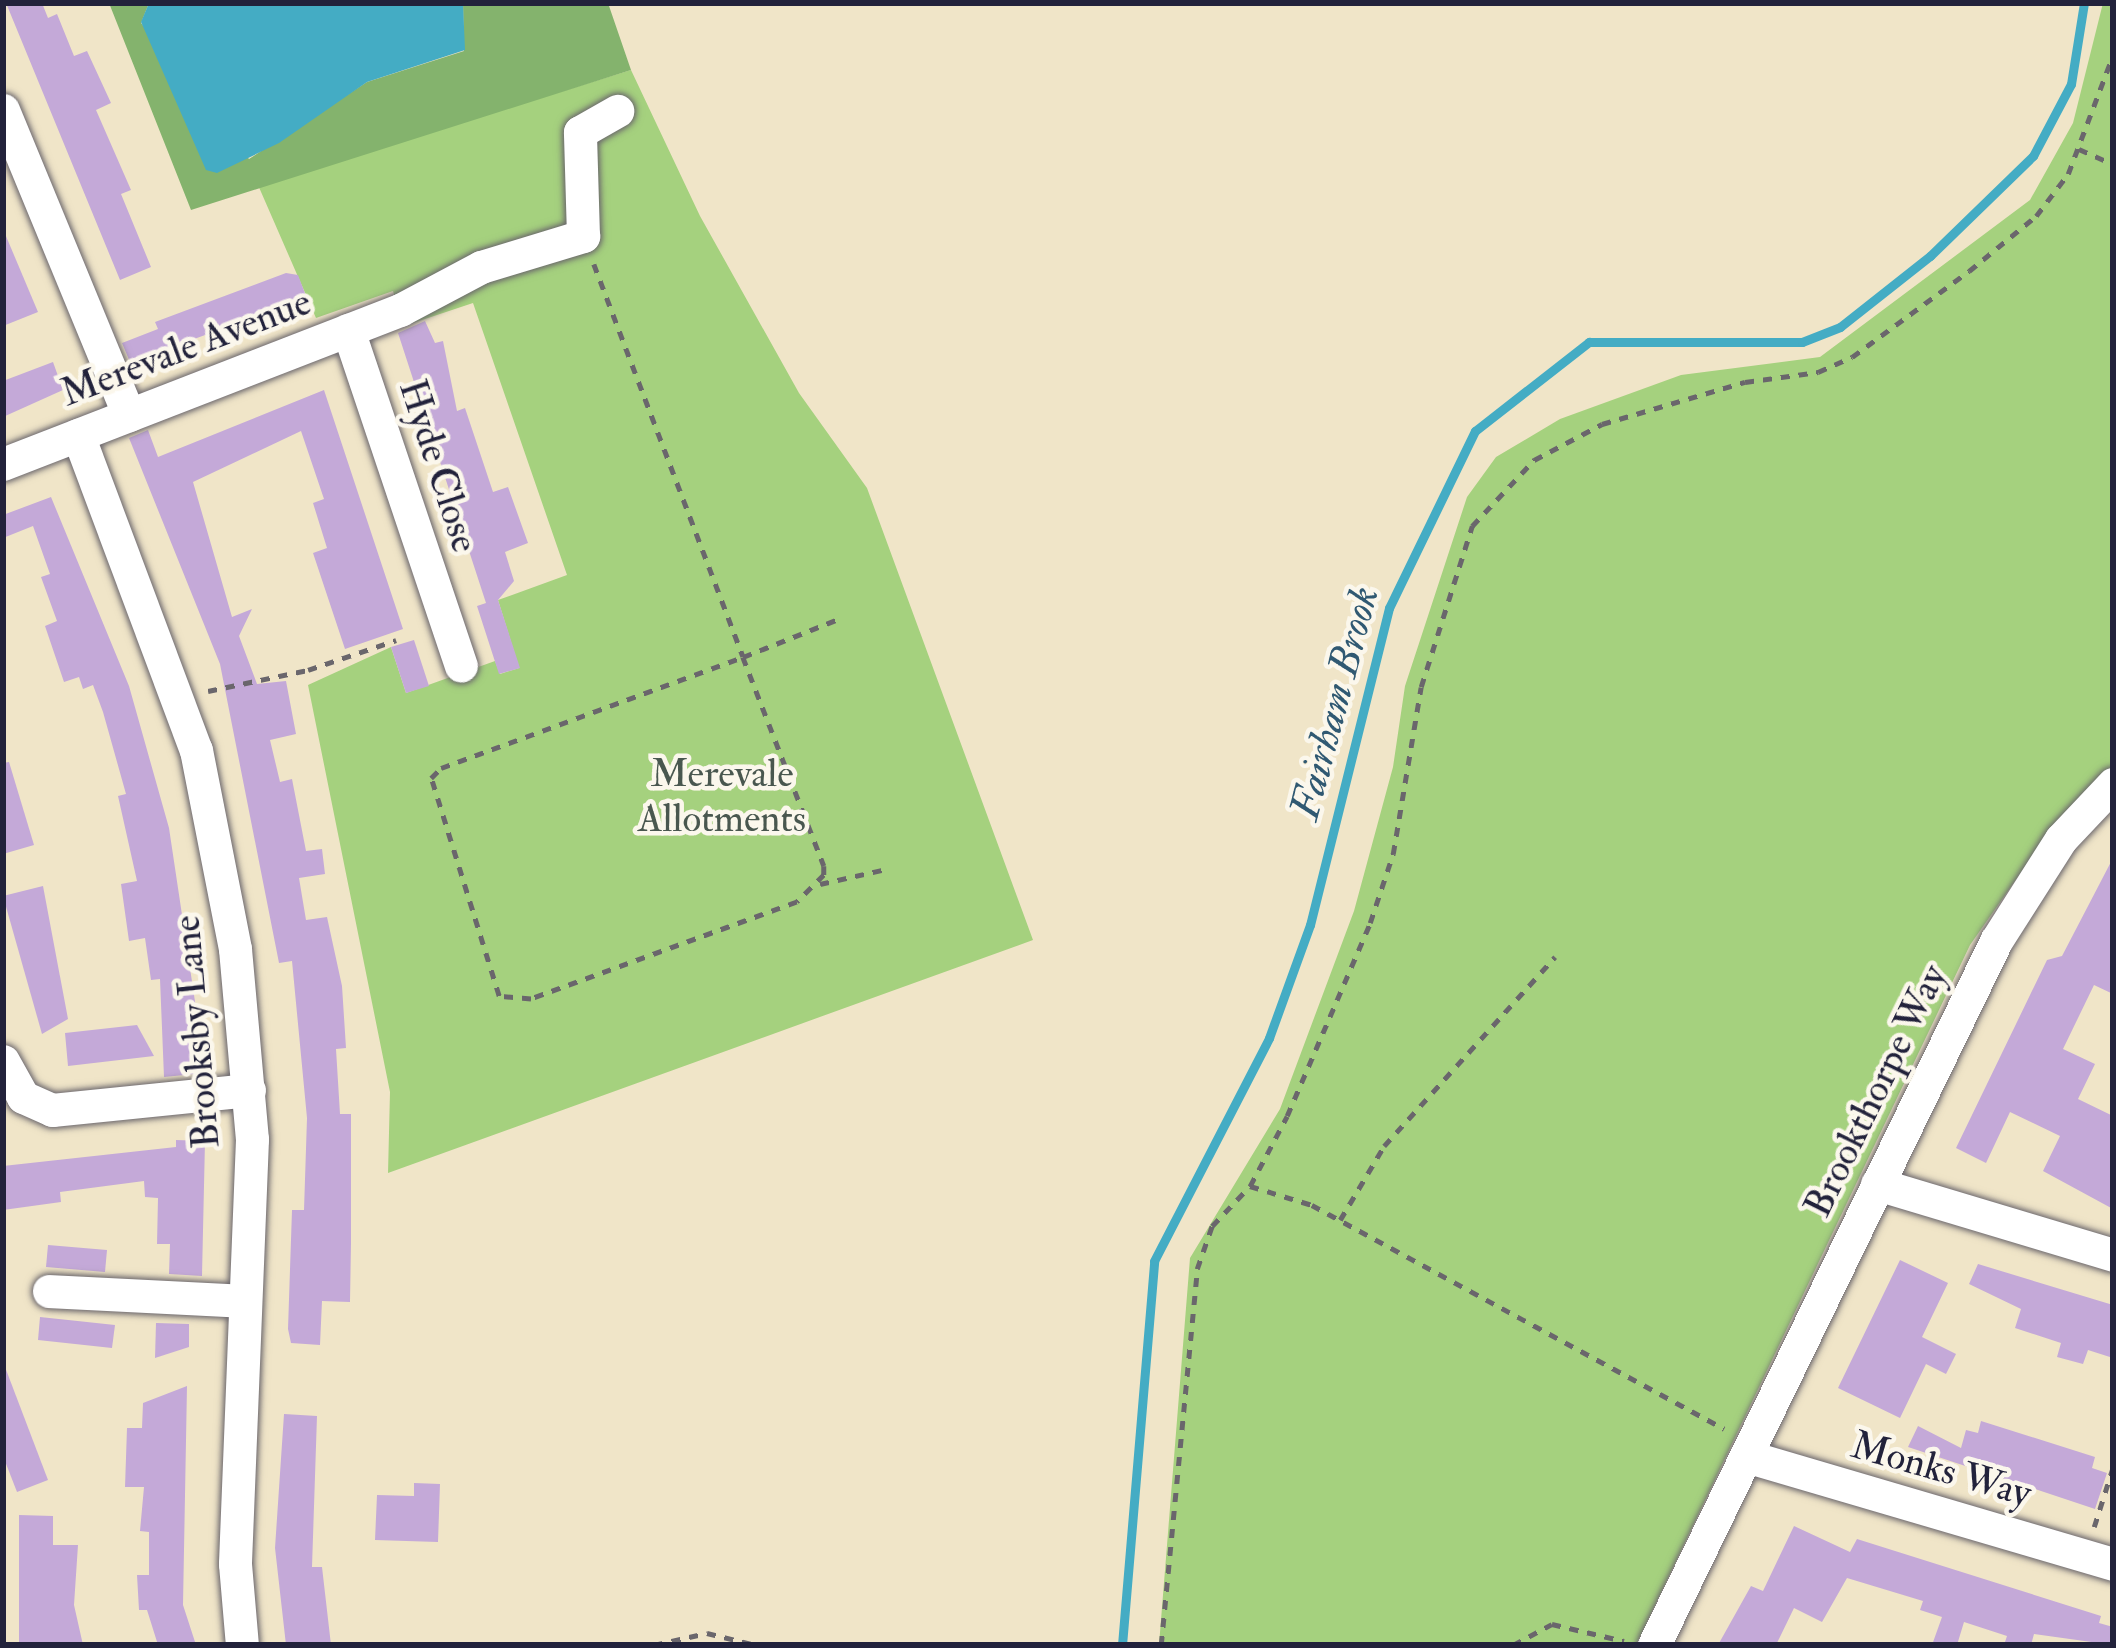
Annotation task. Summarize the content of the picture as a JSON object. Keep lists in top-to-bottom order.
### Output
{
  "streets": {
    "street": [
      "Merevale Avenue",
      "Hyde Close",
      "Brooksby Lane",
      "Brookthorpe Way",
      "Monks Way"
    ]
  },
  "crossings": [
    ["Merevale Avenue", "Hyde Close"],
    ["Merevale Avenue", "Brooksby Lane"],
    ["Brookthorpe Way", "Monks Way"]
  ],
  "water": ["Fairham Brook"],
  "parks": ["Merevale Allotments"]
}
